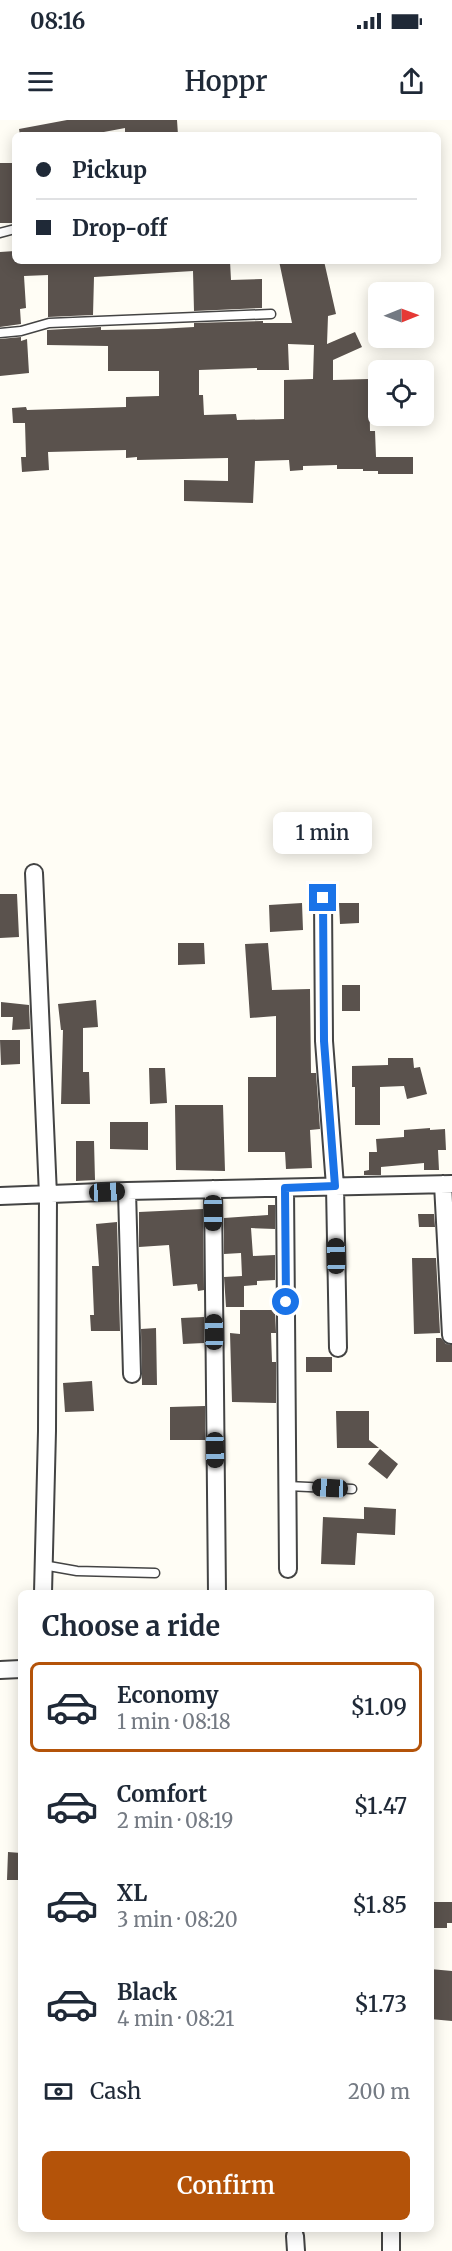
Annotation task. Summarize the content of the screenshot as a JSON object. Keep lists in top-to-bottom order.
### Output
{
  "north": "right",
  "page": {
    "status": "08:16",
    "header": "Hoppr",
    "banner": ["Pickup", "Drop-off"],
    "bubble": "1 min",
    "heading": "Choose a ride",
    "list": [
      {
        "name": "Economy",
        "note": "1 min · 08:18",
        "value": "$1.09"
      },
      {
        "name": "Comfort",
        "note": "2 min · 08:19",
        "value": "$1.47"
      },
      {
        "name": "XL",
        "note": "3 min · 08:20",
        "value": "$1.85"
      },
      {
        "name": "Black",
        "note": "4 min · 08:21",
        "value": "$1.73"
      }
    ],
    "pay": ["Cash", "200 m"],
    "buttons": "Confirm"
  }
}
